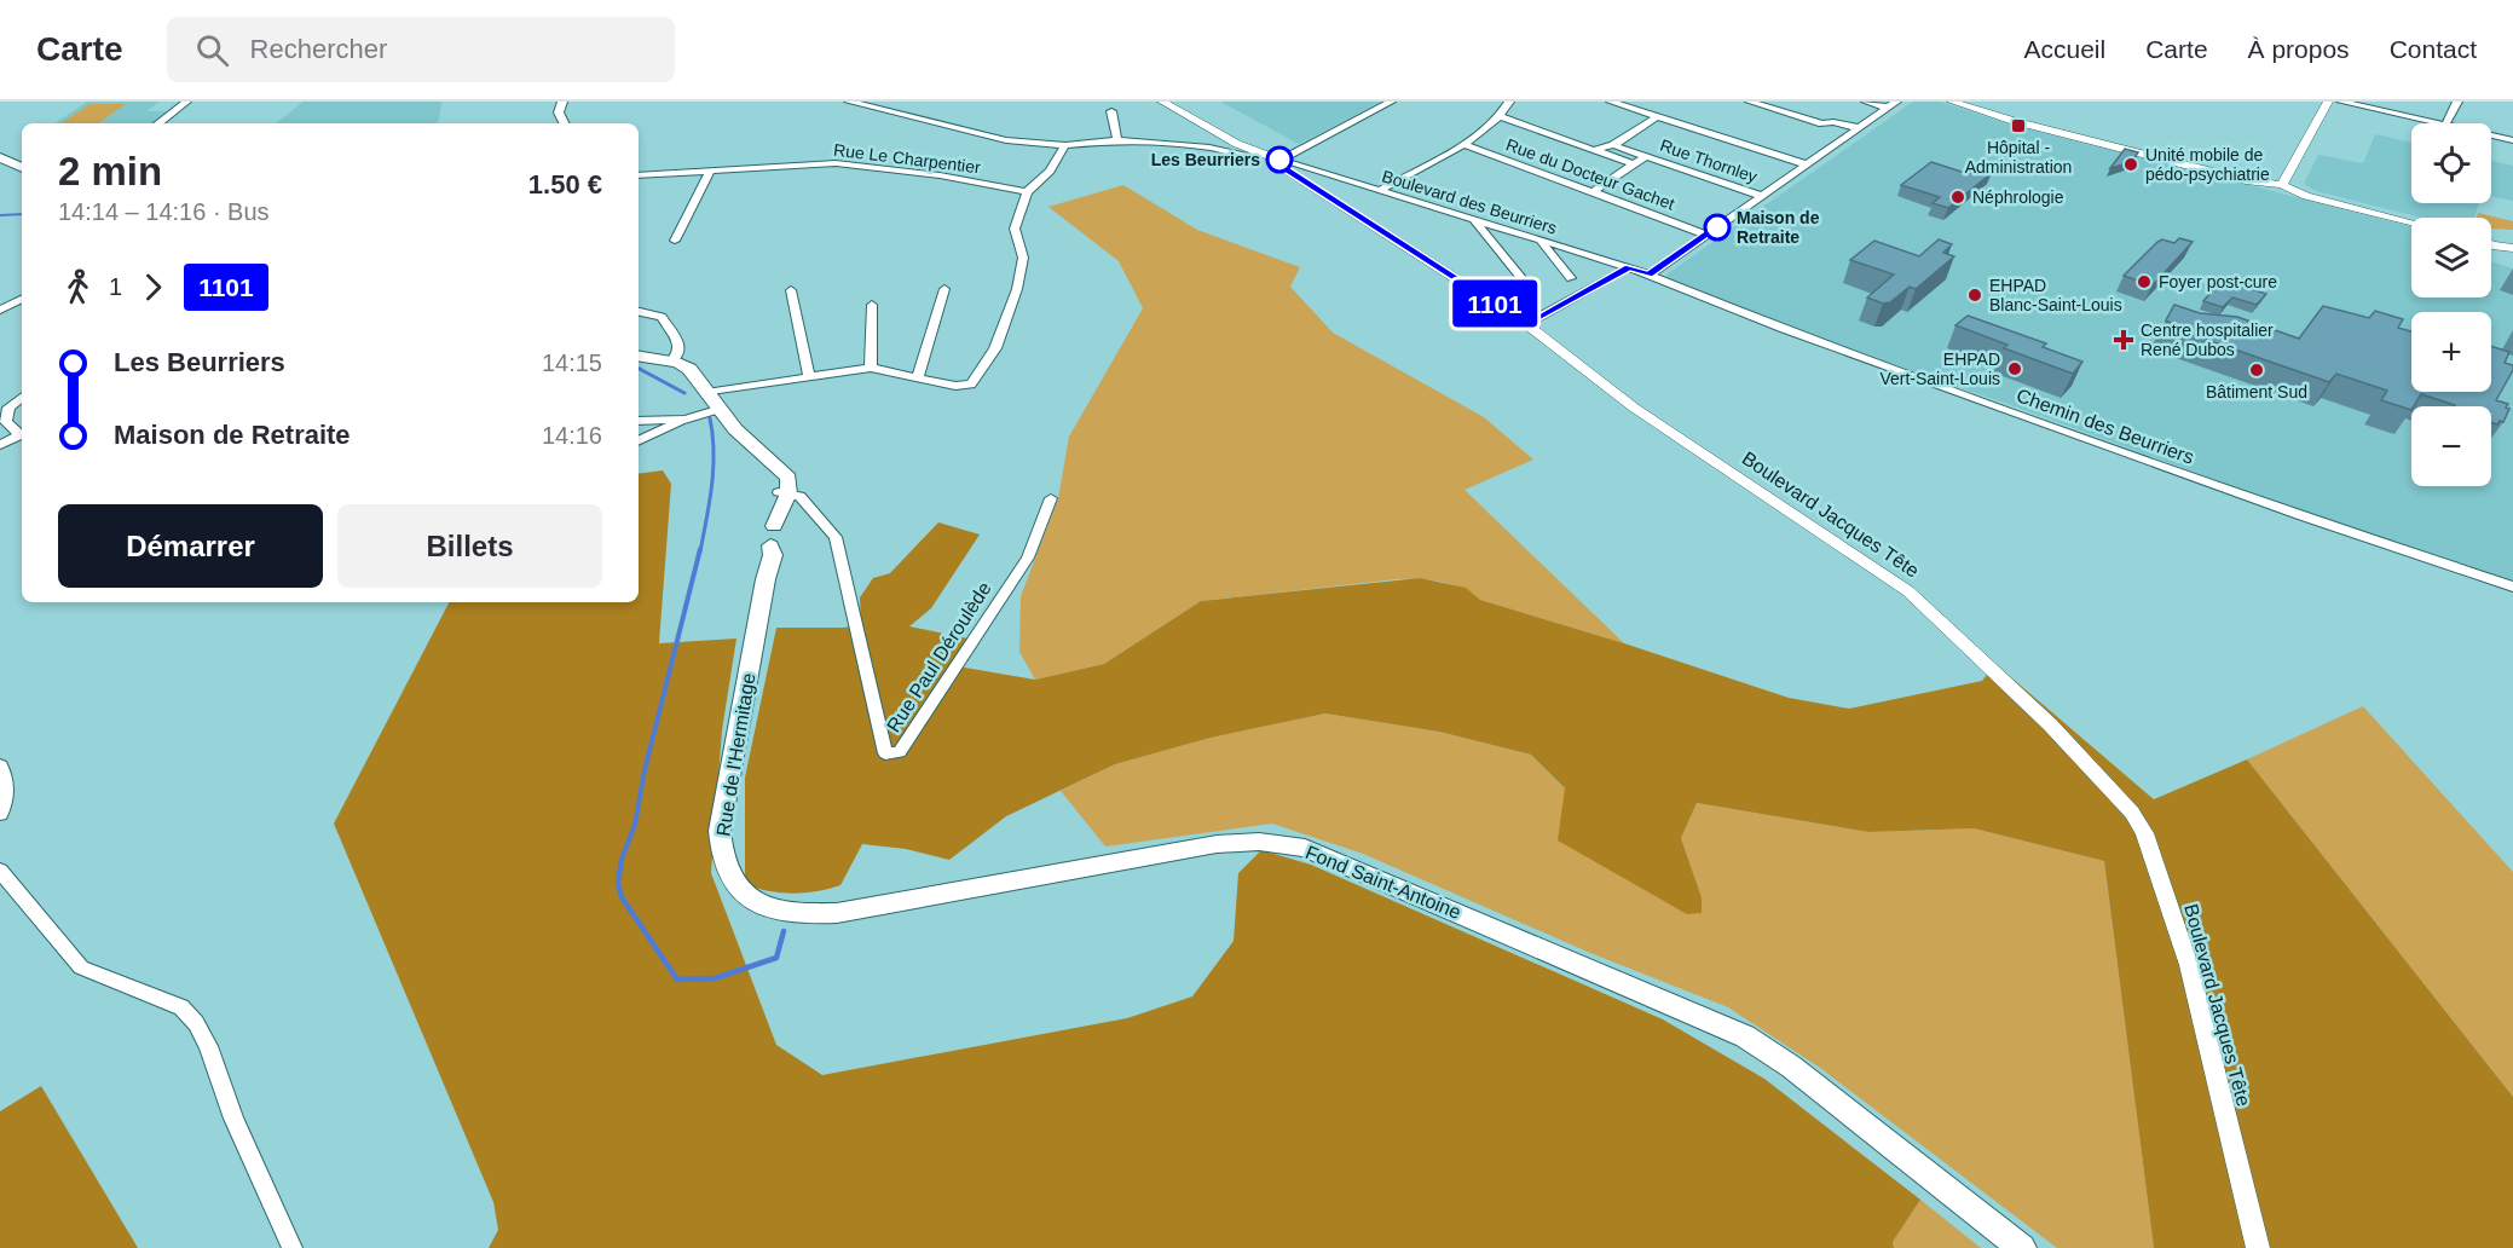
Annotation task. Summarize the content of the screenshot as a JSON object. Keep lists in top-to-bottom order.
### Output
{
  "streets": {
    "main road": ["Rue de l'Hermitage", "Fond Saint-Antoine"],
    "street": [
      "Rue Le Charpentier",
      "Rue Thornley",
      "Rue du Docteur Gachet",
      "Boulevard des Beurriers",
      "Chemin des Beurriers",
      "Boulevard Jacques Tête",
      "Rue Paul Déroulède"
    ]
  },
  "crossings": [
    ["Rue Thornley", "Rue du Docteur Gachet"],
    ["Boulevard des Beurriers", "Chemin des Beurriers"],
    ["Boulevard des Beurriers", "Boulevard Jacques Tête"],
    ["Rue Paul Déroulède", "Rue de l'Hermitage"],
    ["Rue de l'Hermitage", "Fond Saint-Antoine"]
  ],
  "places": {
    "transit": ["Hôpital - Administration"],
    "other": [
      "Les Beurriers",
      "Unité mobile de pédo-psychiatrie",
      "Néphrologie",
      "Maison de Retraite",
      "Foyer post-cure",
      "EHPAD Blanc-Saint-Louis",
      "EHPAD Vert-Saint-Louis",
      "Bâtiment Sud"
    ],
    "health": ["Centre hospitalier René Dubos"]
  },
  "lines": ["bus line 1101"],
  "page": {
    "header": "Carte",
    "search": "Rechercher",
    "nav": [
      "Accueil",
      "Carte",
      "À propos",
      "Contact"
    ],
    "on_map": "1101",
    "map_buttons": ["+", "−"],
    "heading": ["2 min", "14:14 – 14:16 · Bus", "1.50 €"],
    "legs": ["1", "1101"],
    "list": [
      {
        "name": "Les Beurriers",
        "value": "14:15"
      },
      {
        "name": "Maison de Retraite",
        "value": "14:16"
      }
    ],
    "buttons": ["Démarrer", "Billets"]
  }
}
